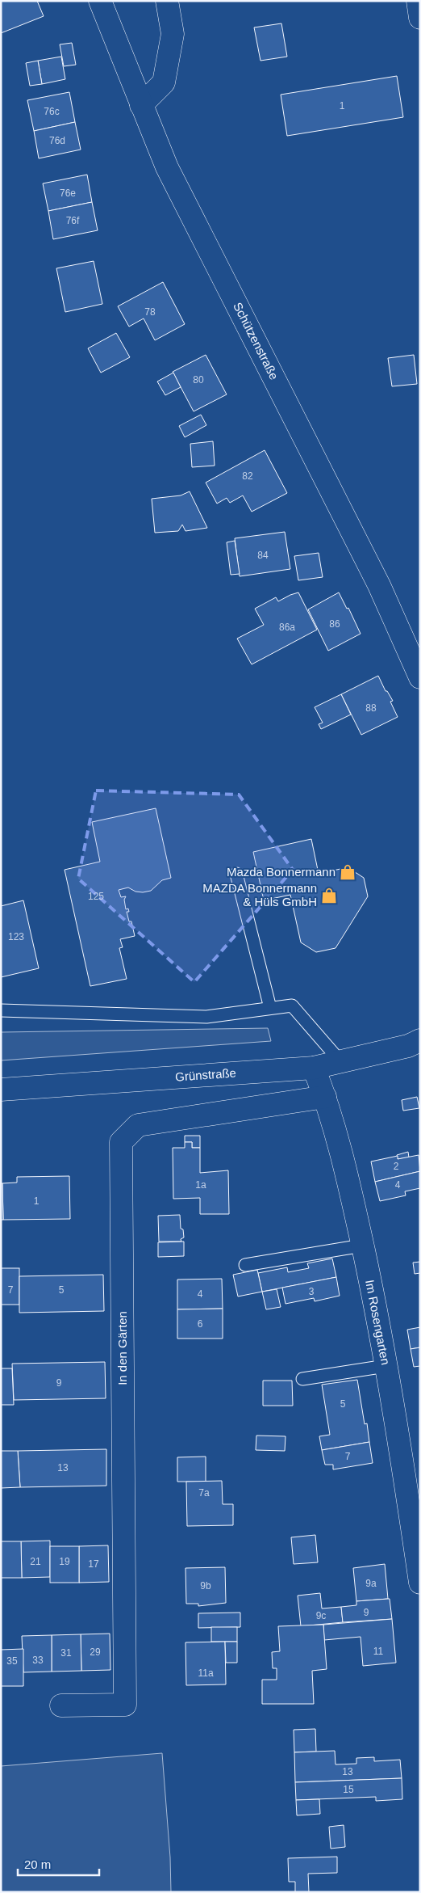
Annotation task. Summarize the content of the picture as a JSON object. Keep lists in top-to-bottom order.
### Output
{
  "streets": {
    "street": [
      "Schützenstraße",
      "Grünstraße",
      "Im Rosengarten",
      "In den Gärten"
    ]
  },
  "crossings": [
    ["Grünstraße", "Im Rosengarten"],
    ["Im Rosengarten", "In den Gärten"]
  ],
  "places": {
    "shop": ["Mazda Bonnermann", "MAZDA Bonnermann & Hüls GmbH"]
  },
  "house_numbers": [
    "1",
    "76c",
    "76d",
    "76e",
    "76f",
    "78",
    "80",
    "82",
    "84",
    "86",
    "86a",
    "88",
    "125",
    "123",
    "2",
    "1a",
    "4",
    "1",
    "7",
    "5",
    "3",
    "4",
    "6",
    "9",
    "5",
    "7",
    "13",
    "7a",
    "21",
    "19",
    "17",
    "9a",
    "9b",
    "9",
    "9c",
    "11",
    "29",
    "31",
    "33",
    "35",
    "11a",
    "13",
    "15"
  ],
  "scale_bar": "20 m"
}
